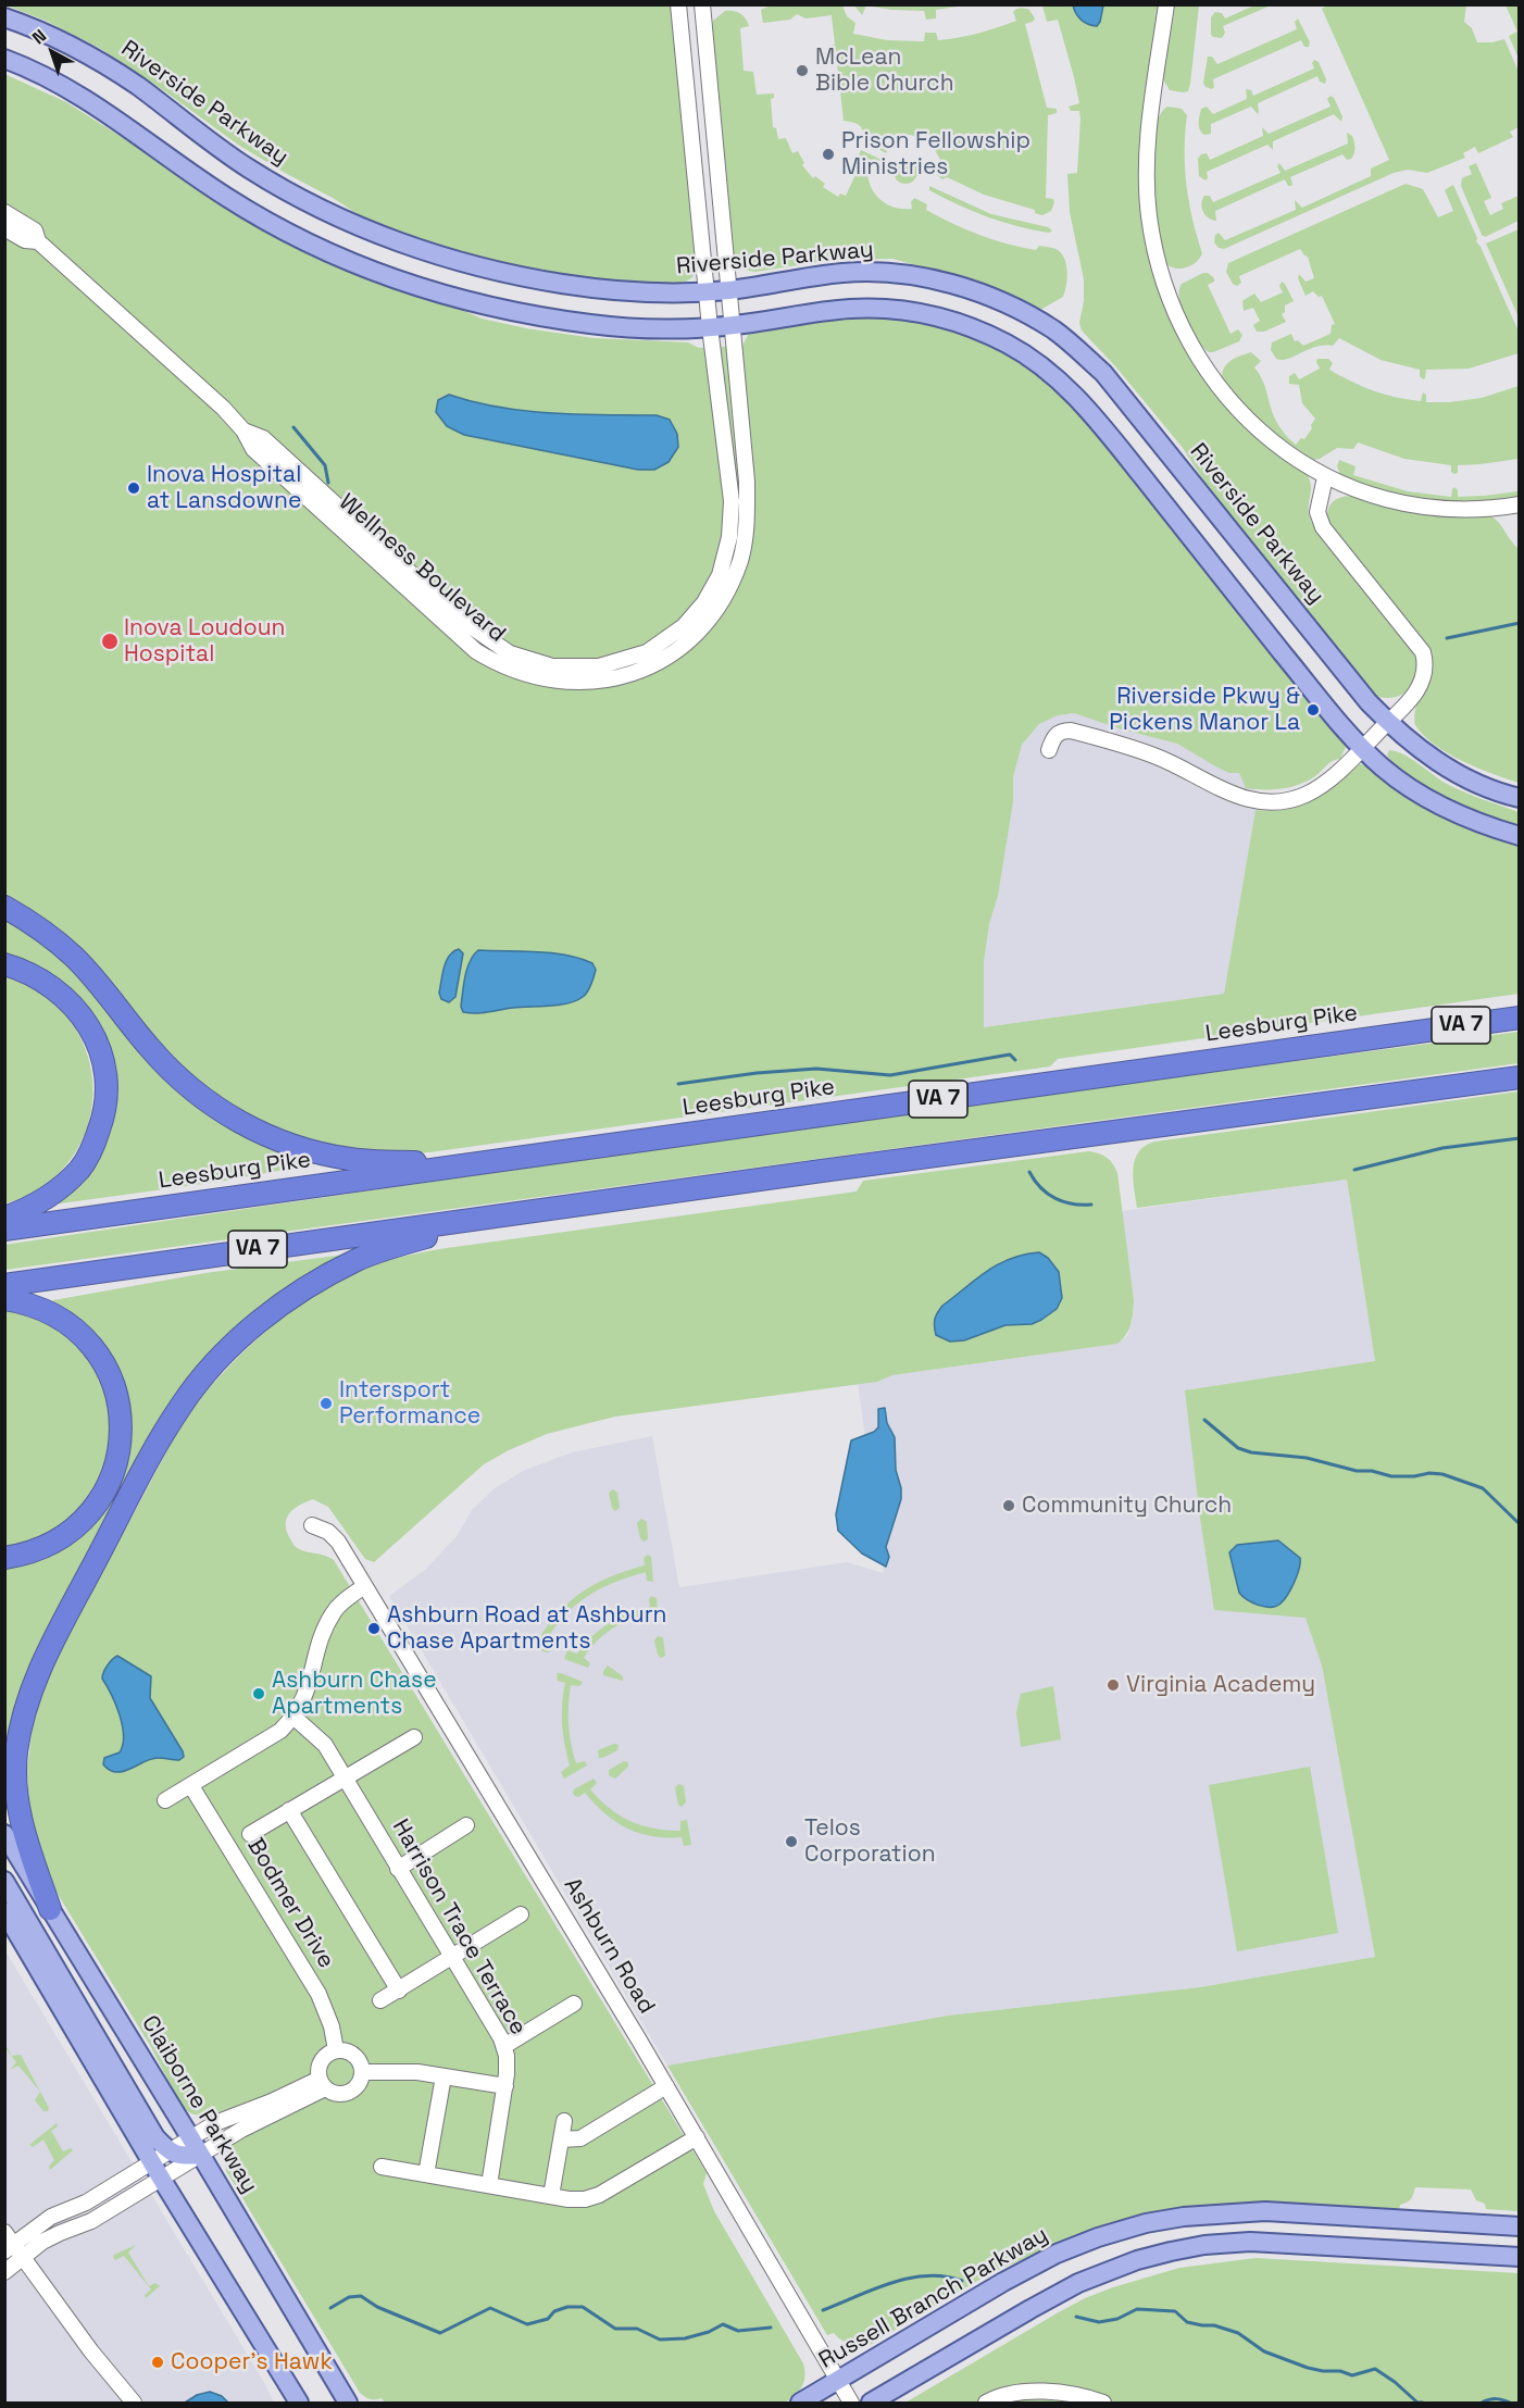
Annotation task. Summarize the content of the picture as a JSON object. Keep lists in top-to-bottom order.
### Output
{
  "streets": {
    "highway": ["Leesburg Pike", "VA 7"],
    "main road": ["Riverside Parkway", "Claiborne Parkway", "Russell Branch Parkway"],
    "street": [
      "Wellness Boulevard",
      "Bodmer Drive",
      "Harrison Trace Terrace",
      "Ashburn Road"
    ]
  },
  "crossings": [
    ["Riverside Parkway", "Wellness Boulevard"],
    ["Ashburn Road", "Russell Branch Parkway"]
  ],
  "places": [
    "McLean Bible Church",
    "Prison Fellowship Ministries",
    "Inova Hospital at Lansdowne",
    "Inova Loudoun Hospital",
    "Riverside Pkwy & Pickens Manor La",
    "Intersport Performance",
    "Community Church",
    "Ashburn Road at Ashburn Chase Apartments",
    "Virginia Academy",
    "Ashburn Chase Apartments",
    "Telos Corporation",
    "Cooper's Hawk"
  ],
  "north": "top left"
}
